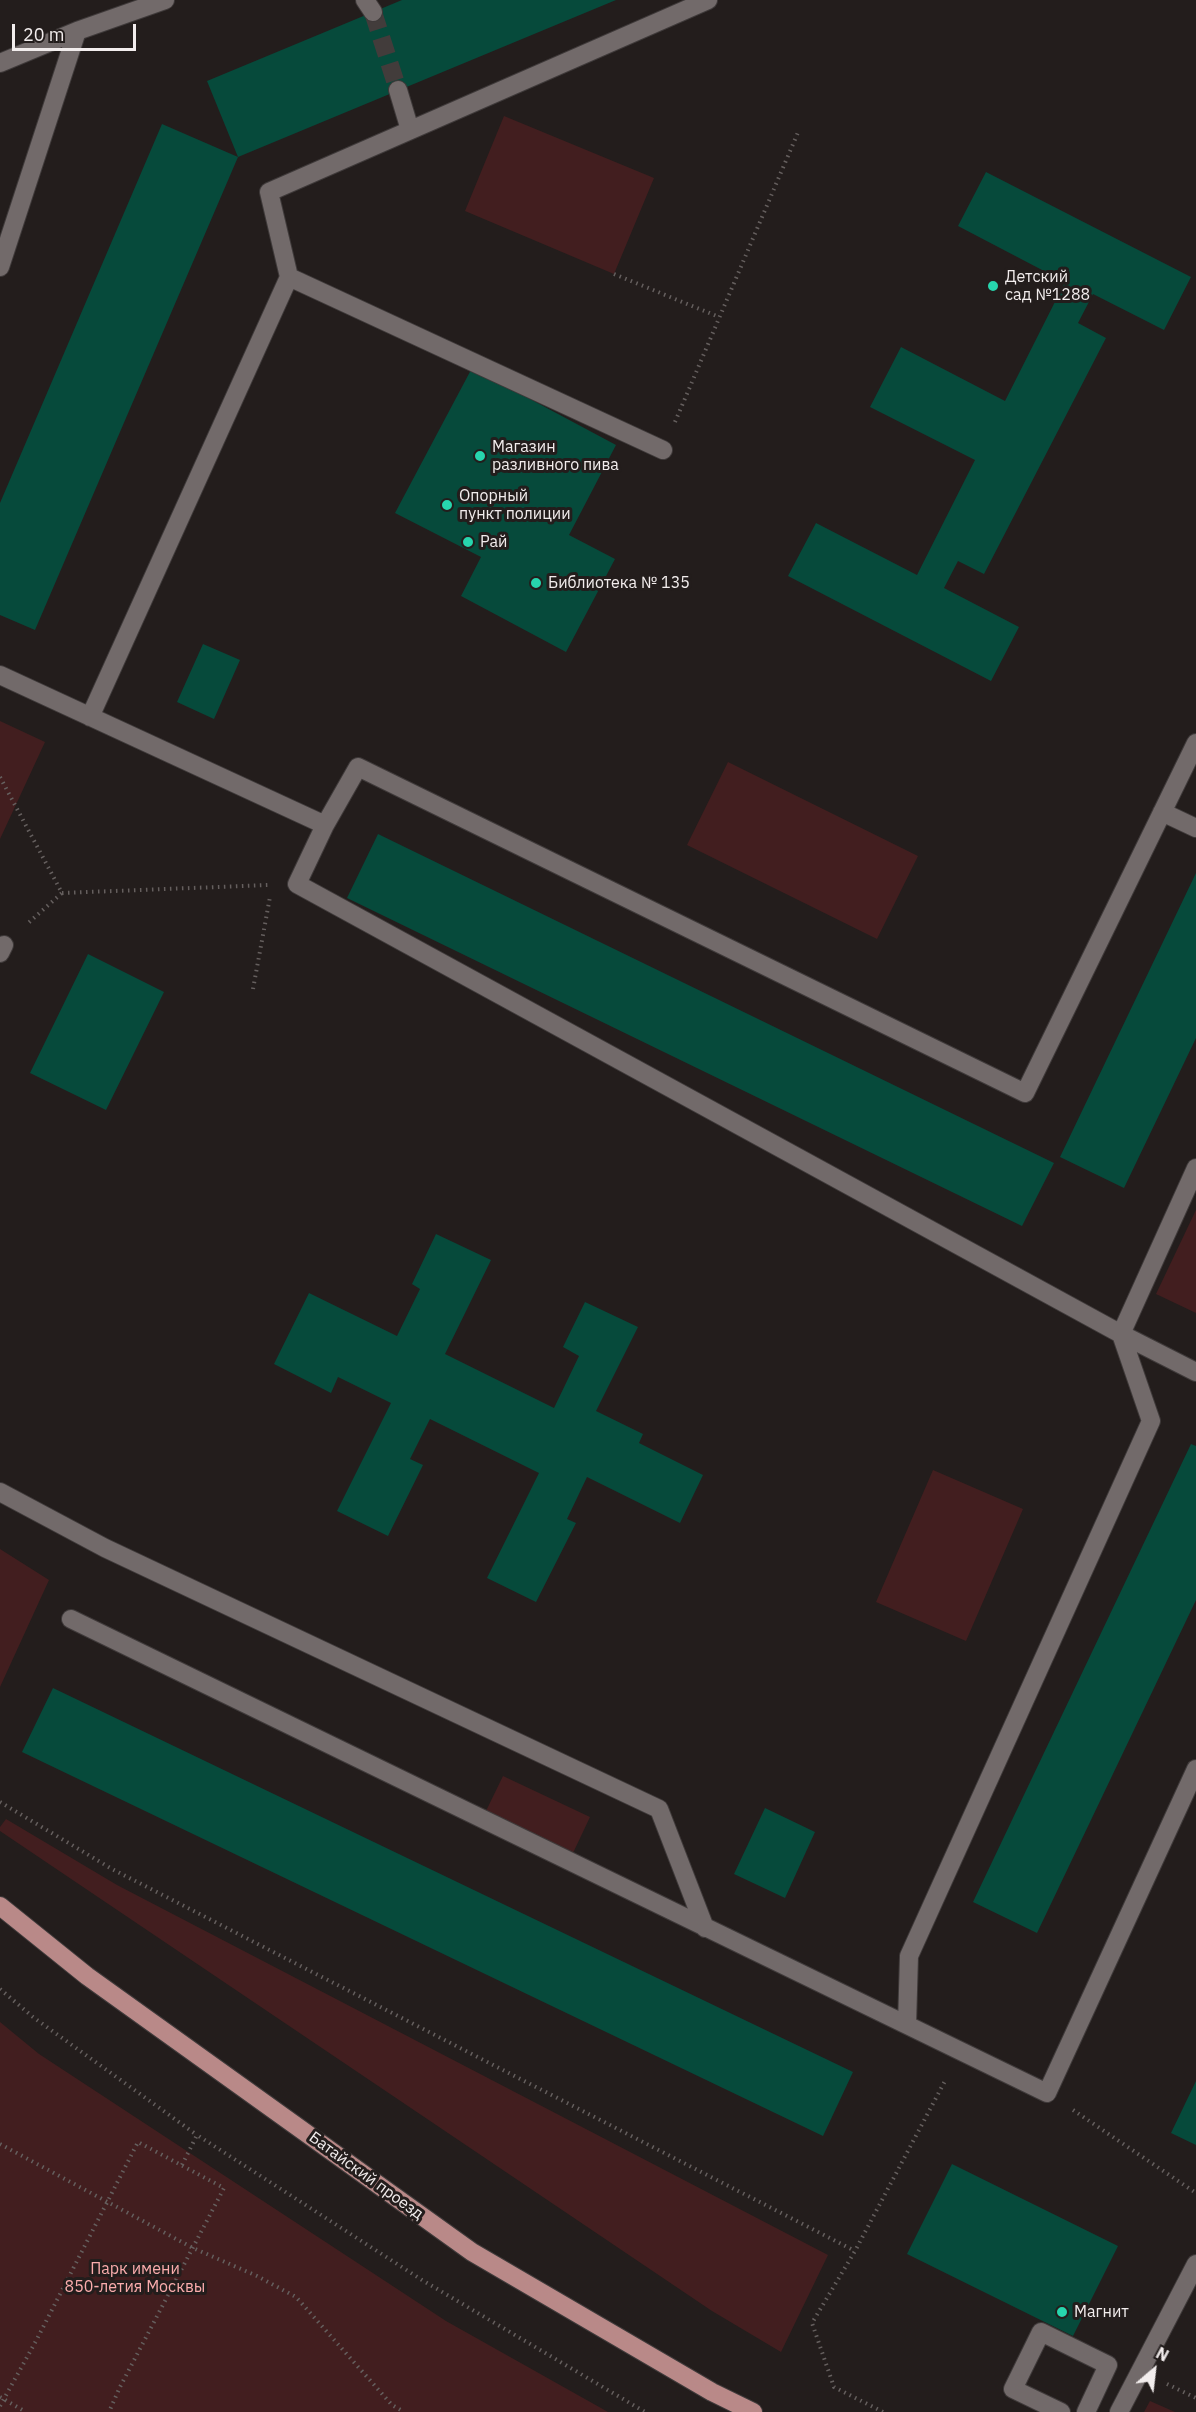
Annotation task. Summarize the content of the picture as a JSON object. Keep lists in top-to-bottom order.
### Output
{
  "streets": {
    "main road": ["Батайский проезд"]
  },
  "parks": ["Парк имени 850-летия Москвы"],
  "places": [
    "Детский сад №1288",
    "Магазин разливного пива",
    "Опорный пункт полиции",
    "Рай",
    "Библиотека № 135",
    "Магнит"
  ],
  "scale_bar": "20 m",
  "north": "top right"
}
